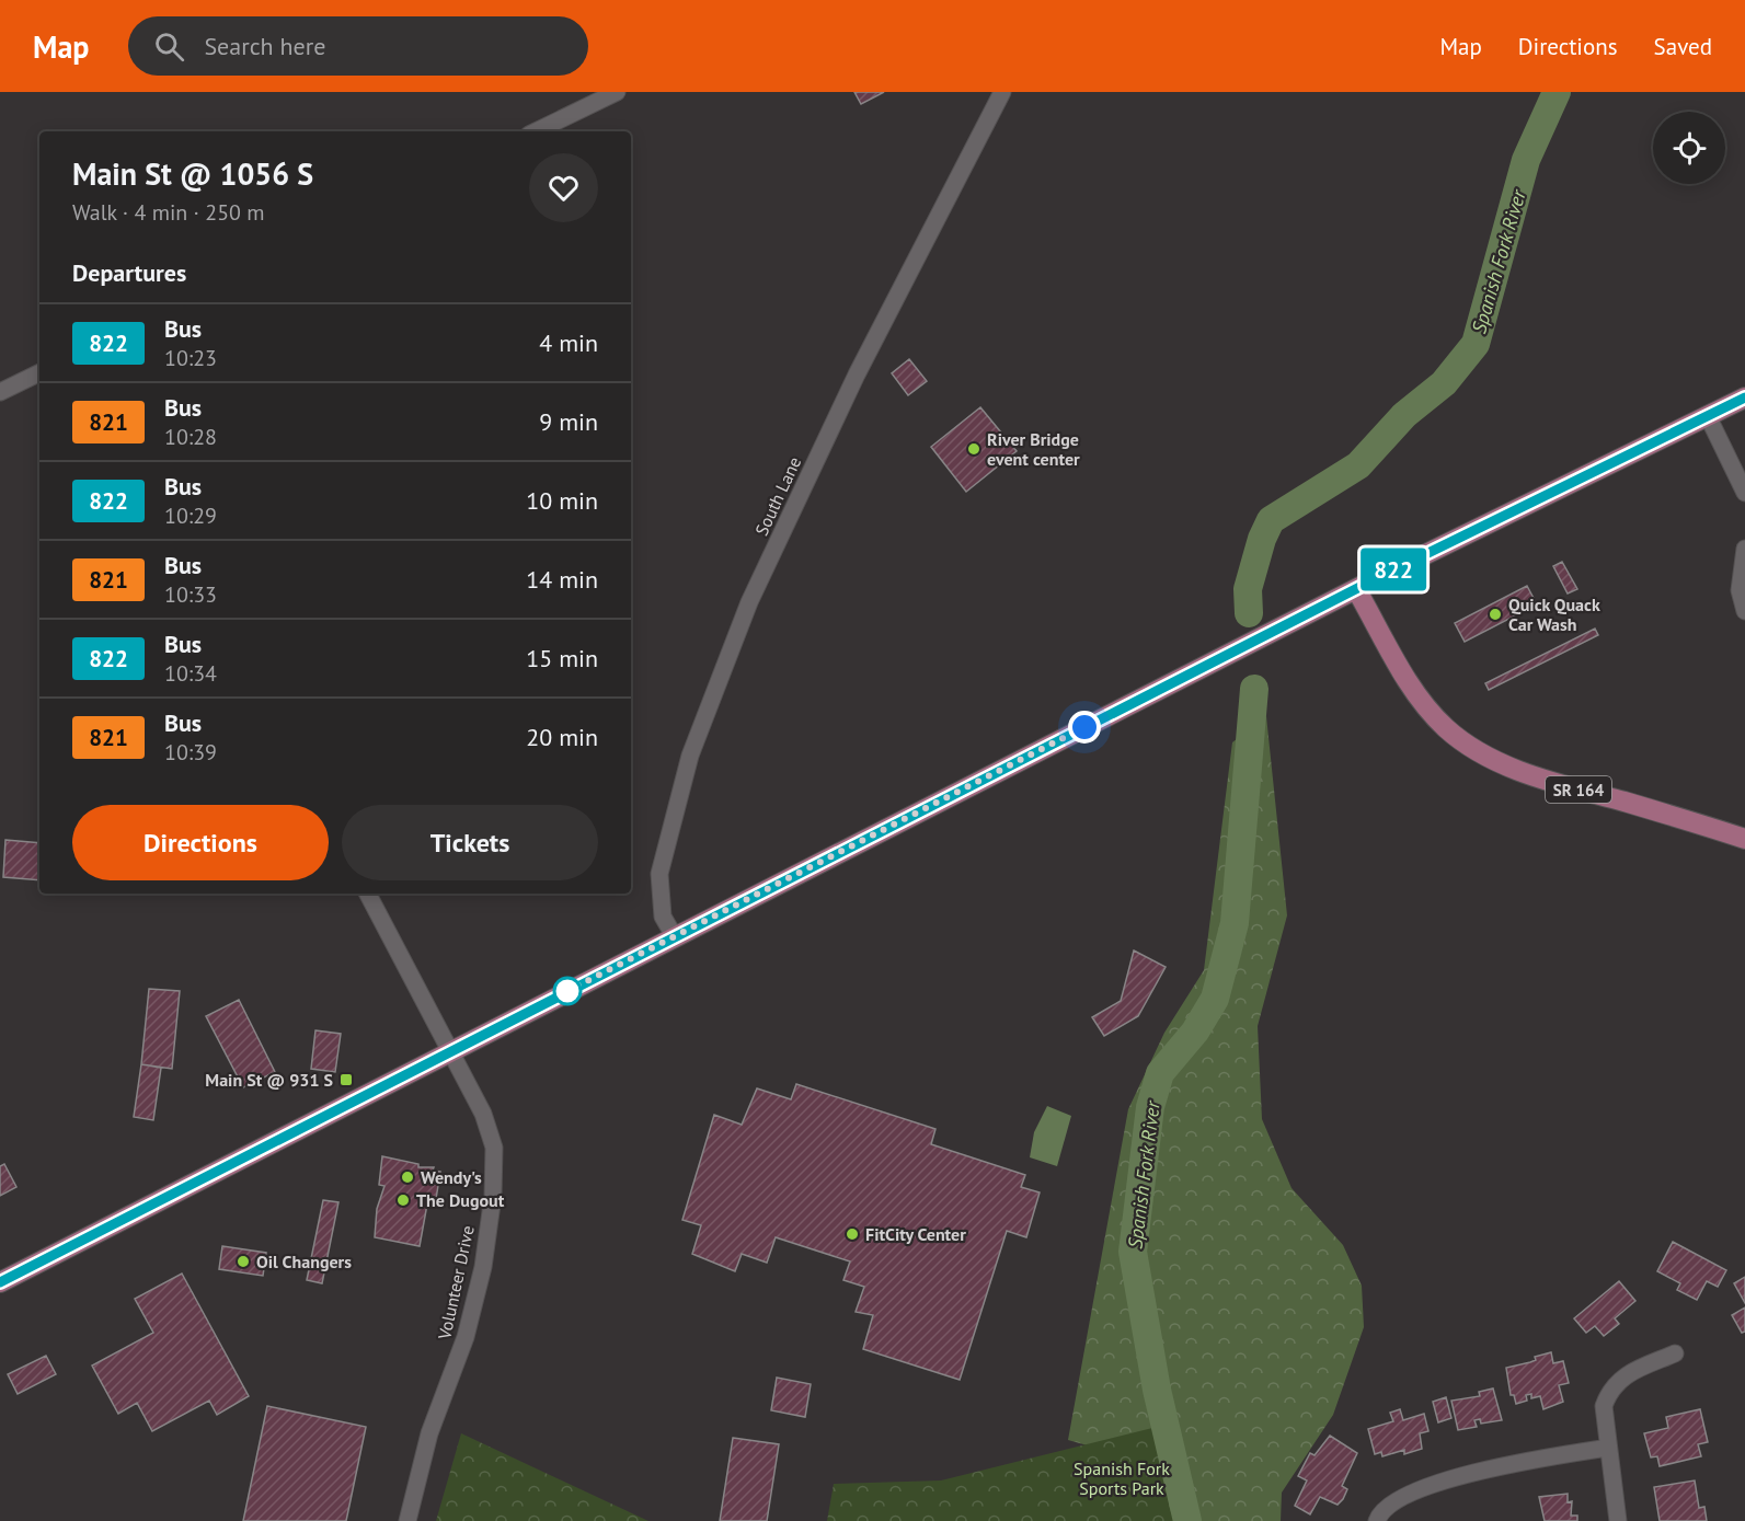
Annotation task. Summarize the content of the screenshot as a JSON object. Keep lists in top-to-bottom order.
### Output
{
  "streets": {
    "main road": ["SR 164"],
    "street": ["South Lane", "Volunteer Drive"]
  },
  "water": ["Spanish Fork River"],
  "parks": ["Spanish Fork Sports Park"],
  "places": {
    "other": [
      "River Bridge event center",
      "Quick Quack Car Wash",
      "Wendy's",
      "The Dugout",
      "FitCity Center",
      "Oil Changers"
    ],
    "transit": ["Main St @ 931 S"]
  },
  "lines": ["bus line 822"],
  "page": {
    "header": "Map",
    "search": "Search here",
    "nav": ["Map", "Directions", "Saved"],
    "on_map": "822",
    "heading": [
      ["Main St @ 1056 S", "Walk · 4 min · 250 m"],
      "Departures"
    ],
    "list": [
      {
        "mark": "822",
        "name": "Bus",
        "note": "10:23",
        "value": "4 min"
      },
      {
        "mark": "821",
        "name": "Bus",
        "note": "10:28",
        "value": "9 min"
      },
      {
        "mark": "822",
        "name": "Bus",
        "note": "10:29",
        "value": "10 min"
      },
      {
        "mark": "821",
        "name": "Bus",
        "note": "10:33",
        "value": "14 min"
      },
      {
        "mark": "822",
        "name": "Bus",
        "note": "10:34",
        "value": "15 min"
      },
      {
        "mark": "821",
        "name": "Bus",
        "note": "10:39",
        "value": "20 min"
      }
    ],
    "buttons": ["Directions", "Tickets"]
  }
}
